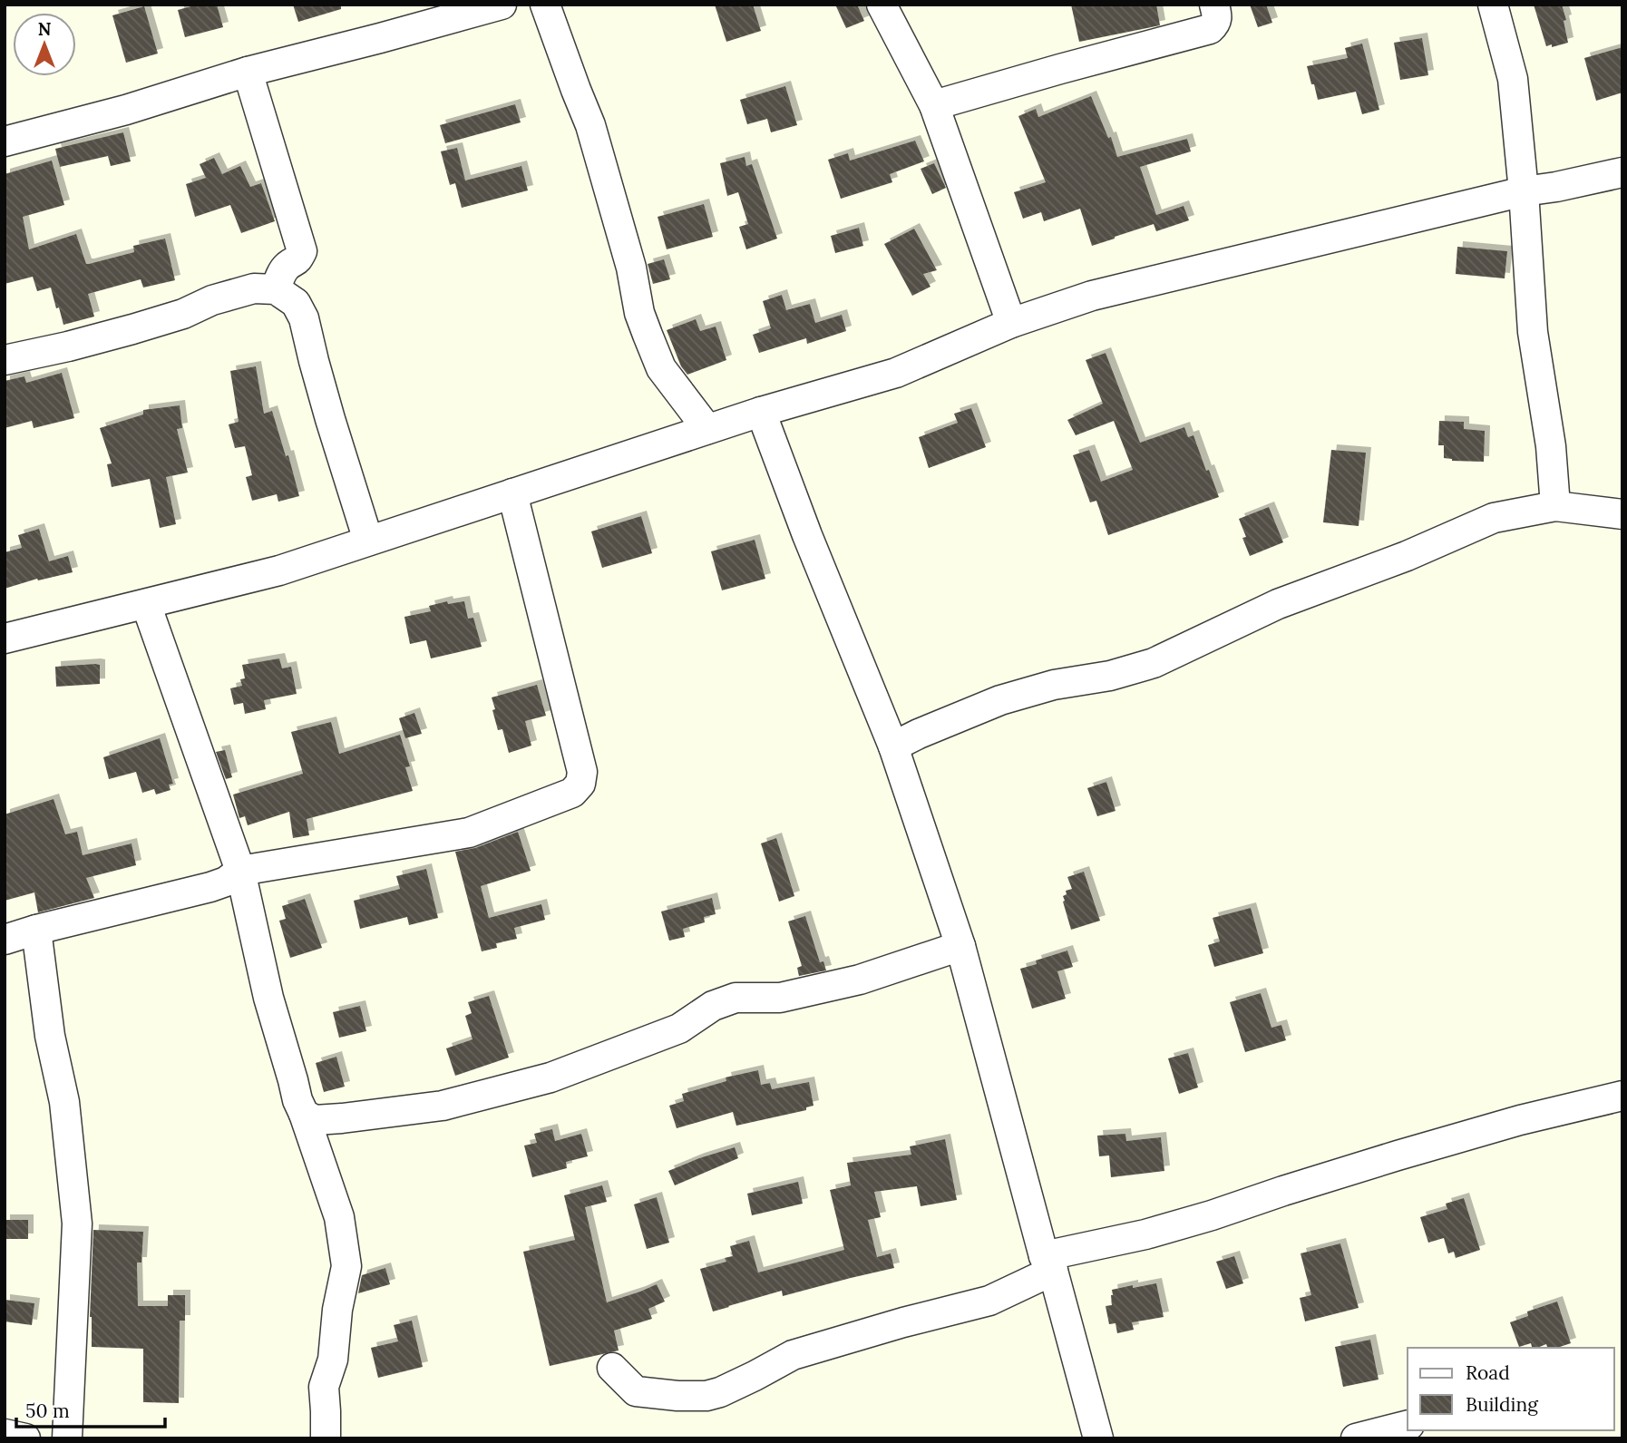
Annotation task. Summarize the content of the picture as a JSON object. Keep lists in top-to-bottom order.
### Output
{
  "legend": ["Road", "Building"],
  "scale_bar": "50 m",
  "north": "top"
}
